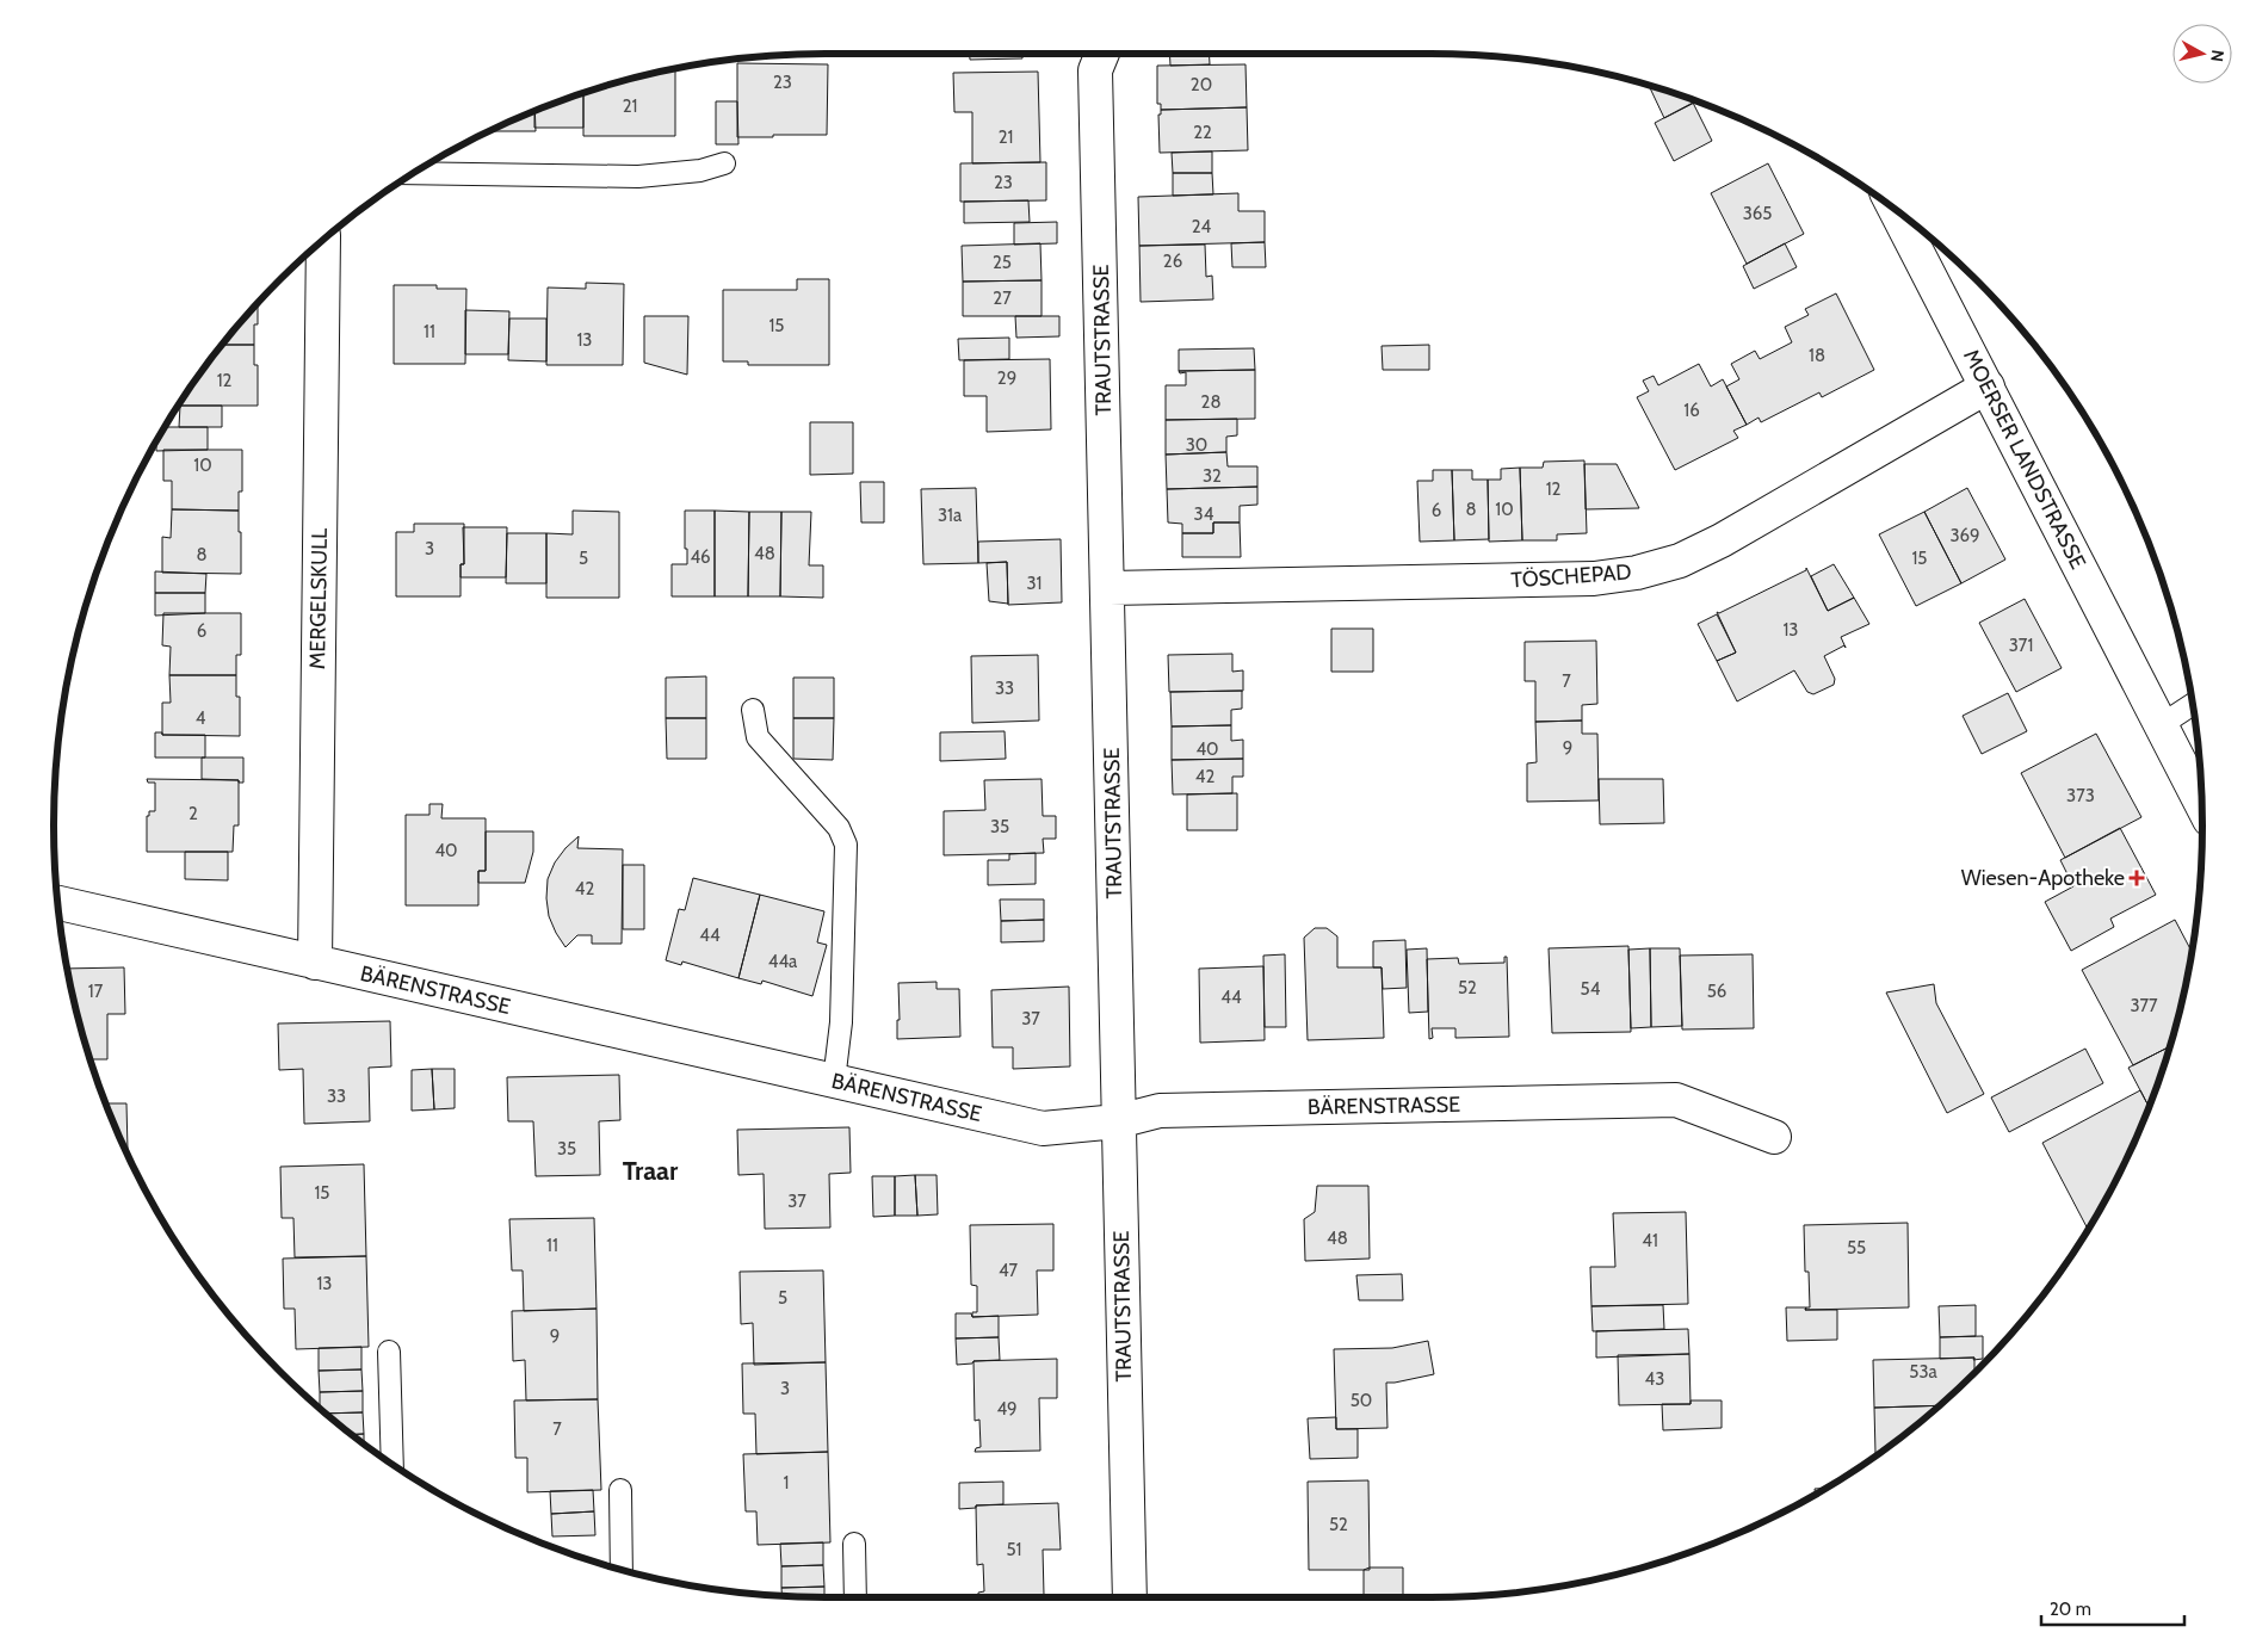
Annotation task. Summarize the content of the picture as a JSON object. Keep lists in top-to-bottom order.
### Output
{
  "streets": {
    "street": [
      "TRAUTSTRASSE",
      "MOERSER LANDSTRASSE",
      "TÖSCHEPAD",
      "MERGELSKULL",
      "BÄRENSTRASSE"
    ]
  },
  "crossings": [
    ["TRAUTSTRASSE", "TÖSCHEPAD"],
    ["TRAUTSTRASSE", "BÄRENSTRASSE"],
    ["MOERSER LANDSTRASSE", "TÖSCHEPAD"],
    ["MERGELSKULL", "BÄRENSTRASSE"]
  ],
  "districts": ["Traar"],
  "places": {
    "health": ["Wiesen-Apotheke"]
  },
  "house_numbers": [
    "23",
    "20",
    "21",
    "22",
    "21",
    "23",
    "365",
    "24",
    "26",
    "25",
    "27",
    "15",
    "11",
    "13",
    "18",
    "29",
    "12",
    "28",
    "16",
    "30",
    "10",
    "32",
    "12",
    "8",
    "10",
    "6",
    "34",
    "31a",
    "369",
    "3",
    "48",
    "8",
    "46",
    "5",
    "15",
    "31",
    "13",
    "6",
    "371",
    "7",
    "33",
    "4",
    "9",
    "40",
    "42",
    "373",
    "2",
    "35",
    "40",
    "42",
    "44",
    "44a",
    "52",
    "54",
    "17",
    "56",
    "44",
    "377",
    "37",
    "33",
    "35",
    "15",
    "37",
    "48",
    "41",
    "11",
    "55",
    "47",
    "13",
    "5",
    "9",
    "53a",
    "43",
    "3",
    "50",
    "49",
    "7",
    "1",
    "52",
    "51"
  ],
  "scale_bar": "20 m",
  "north": "right"
}
